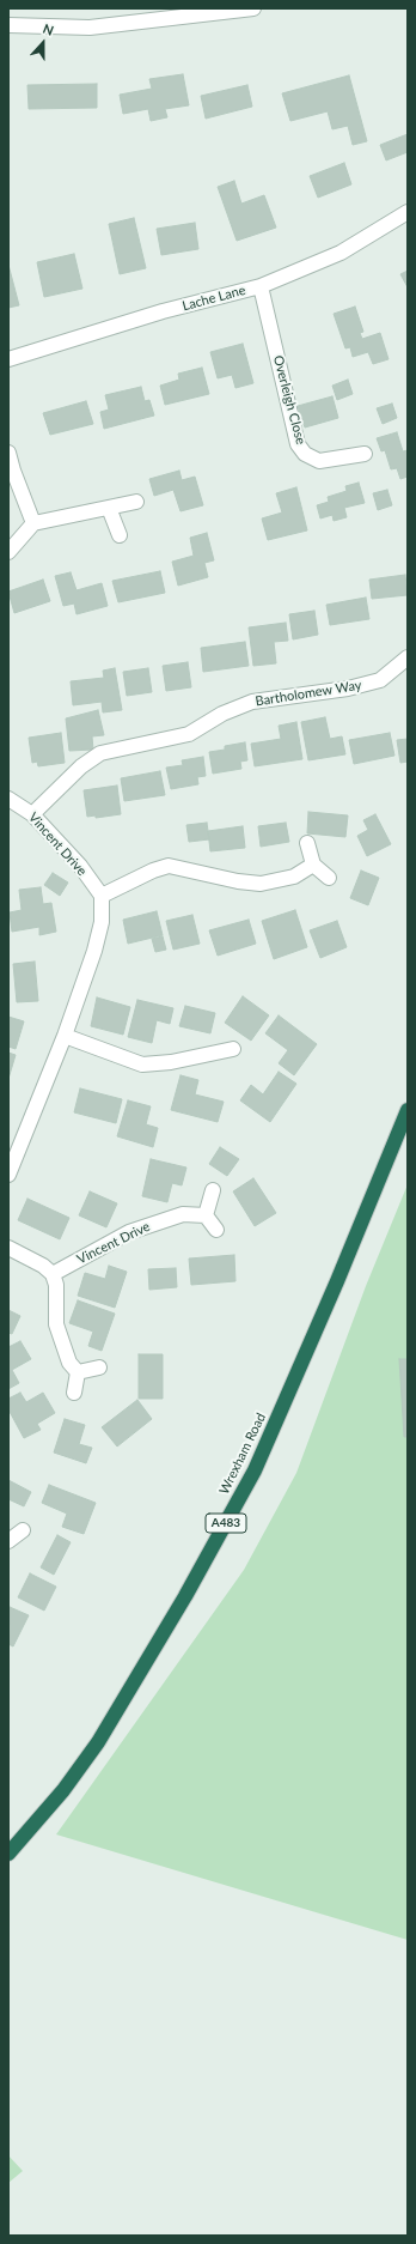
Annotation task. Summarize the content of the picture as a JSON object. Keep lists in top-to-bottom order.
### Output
{
  "streets": {
    "highway": ["Wrexham Road", "A483"],
    "street": [
      "Lache Lane",
      "Overleigh Close",
      "Bartholomew Way",
      "Vincent Drive"
    ]
  },
  "crossings": [
    ["Lache Lane", "Overleigh Close"],
    ["Bartholomew Way", "Vincent Drive"]
  ],
  "north": "top"
}
